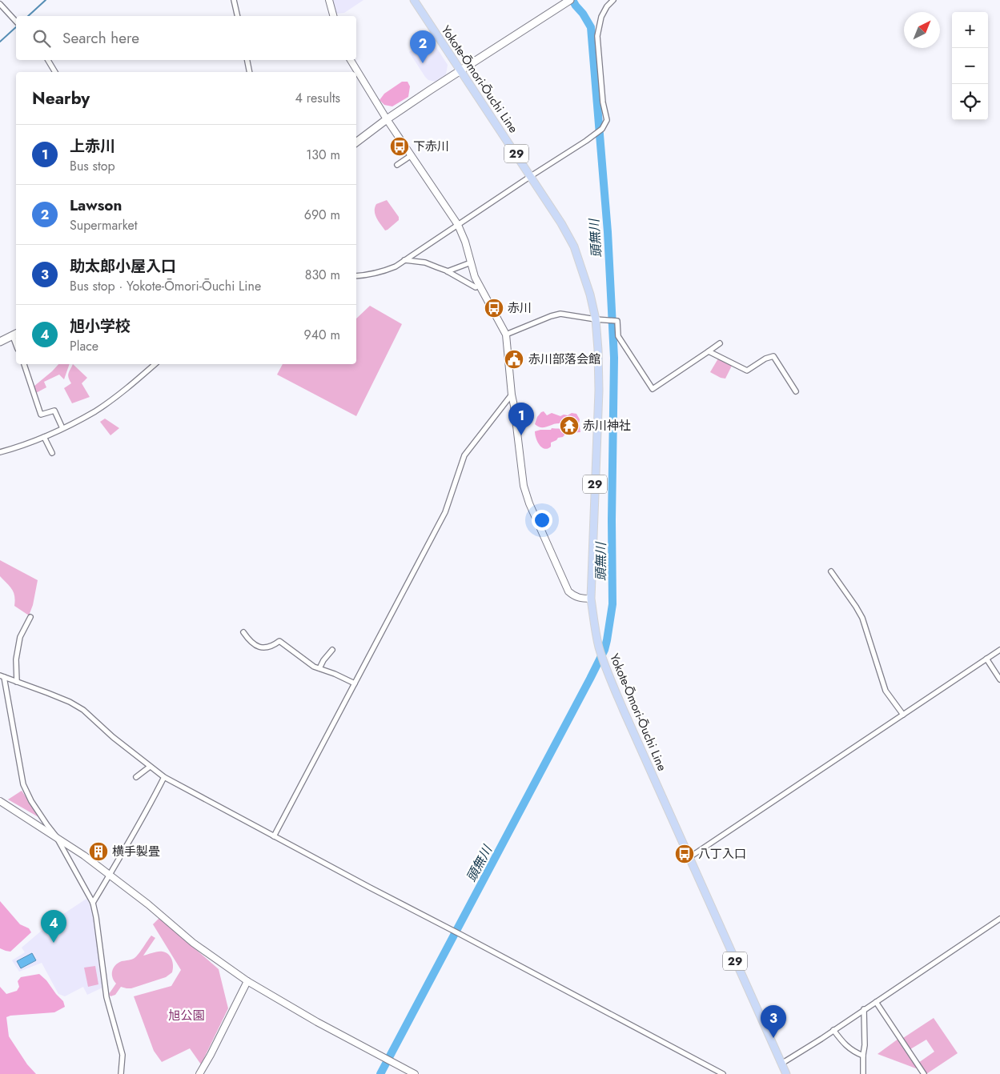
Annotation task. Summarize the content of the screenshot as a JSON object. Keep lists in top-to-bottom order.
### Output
{
  "streets": {
    "main road": ["Yokote-Ōmori-Ōuchi Line", "29"]
  },
  "water": ["頭無川"],
  "parks": ["旭公園"],
  "places": {
    "bus stop": ["下赤川", "赤川", "八丁入口"],
    "public building": ["赤川部落会館"],
    "temple": ["赤川神社"],
    "building": ["横手製畳"]
  },
  "north": "top right",
  "page": {
    "map_buttons": ["+", "−"],
    "search": "Search here",
    "pins": [
      "2",
      "1",
      "4",
      "3"
    ],
    "heading": ["Nearby", "4 results"],
    "list": [
      {
        "mark": "1",
        "name": "上赤川",
        "note": "Bus stop",
        "value": "130 m"
      },
      {
        "mark": "2",
        "name": "Lawson",
        "note": "Supermarket",
        "value": "690 m"
      },
      {
        "mark": "3",
        "name": "助太郎小屋入口",
        "note": "Bus stop · Yokote-Ōmori-Ōuchi Line",
        "value": "830 m"
      },
      {
        "mark": "4",
        "name": "旭小学校",
        "note": "Place",
        "value": "940 m"
      }
    ]
  }
}
